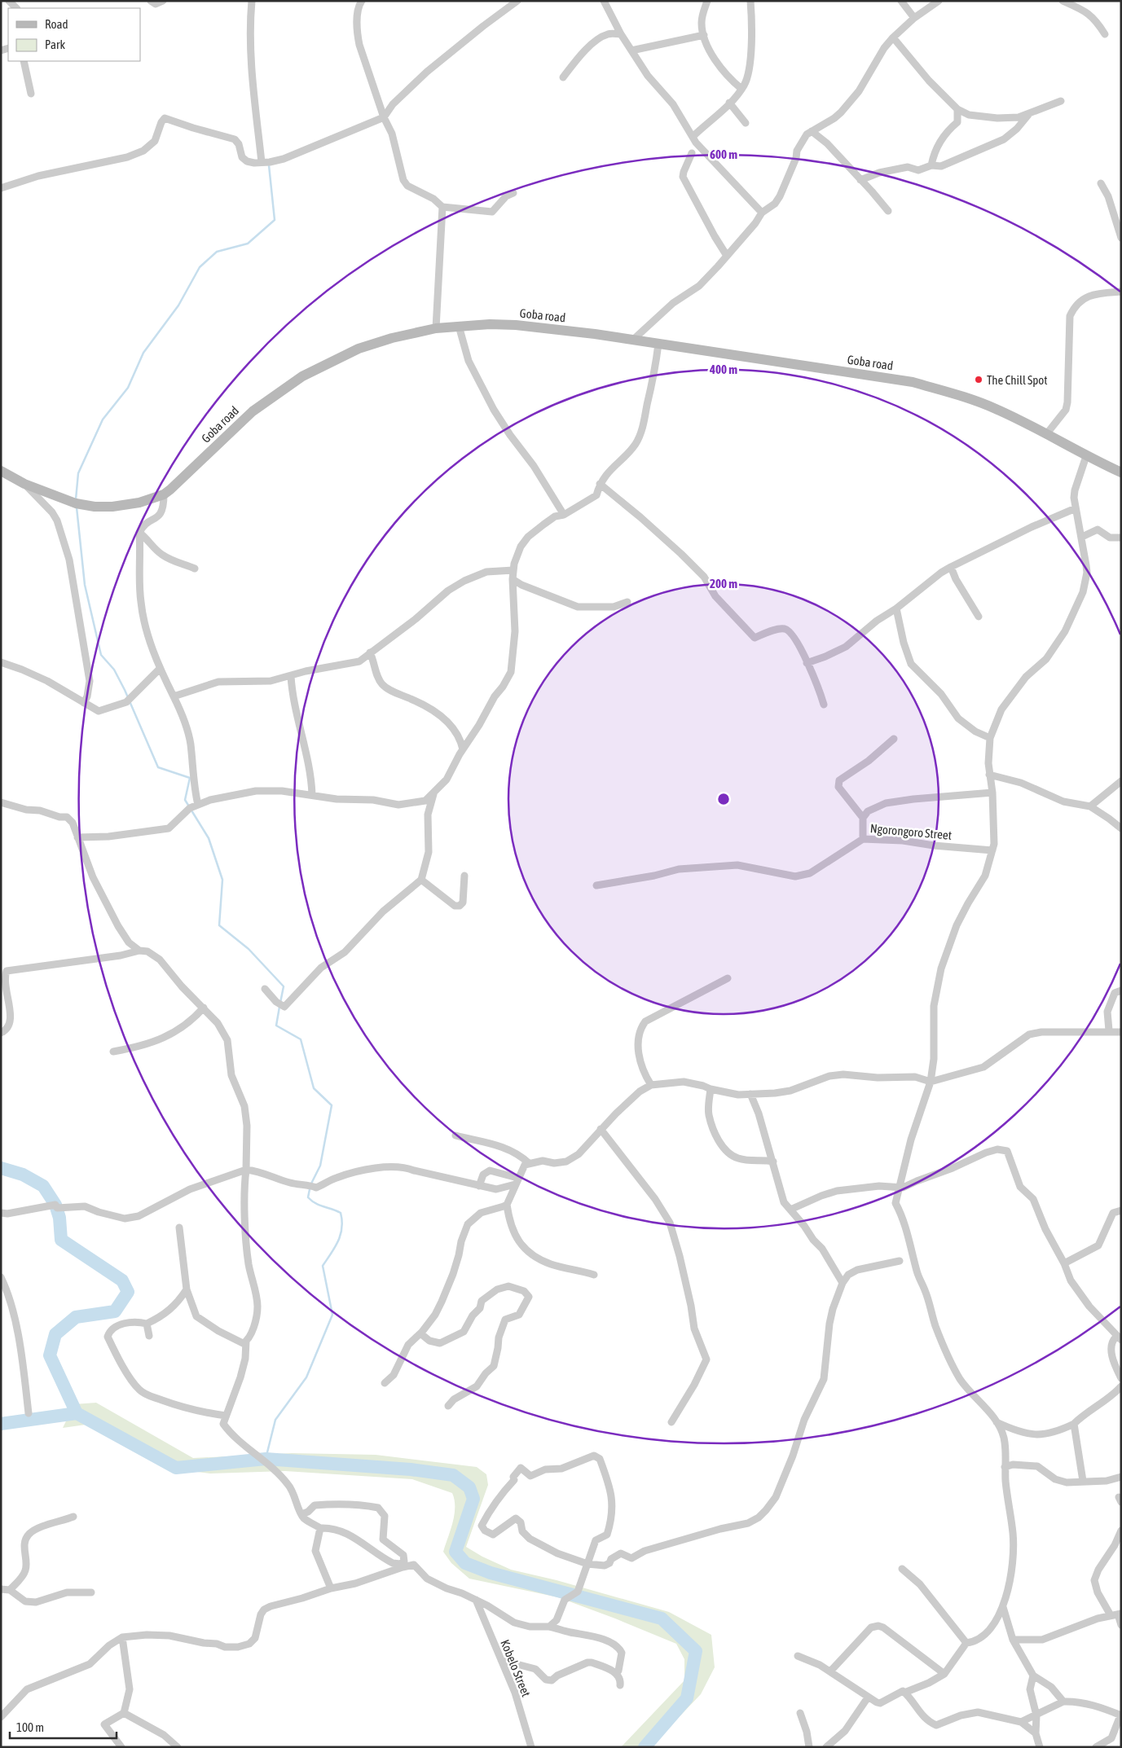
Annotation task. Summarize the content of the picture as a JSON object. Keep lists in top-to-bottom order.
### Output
{
  "streets": {
    "main road": ["Goba road"],
    "street": ["Ngorongoro Street", "Kobelo Street"]
  },
  "places": ["The Chill Spot"],
  "legend": ["Road", "Park"],
  "scale_bar": "100 m",
  "rings": ["600 m", "400 m", "200 m"]
}
